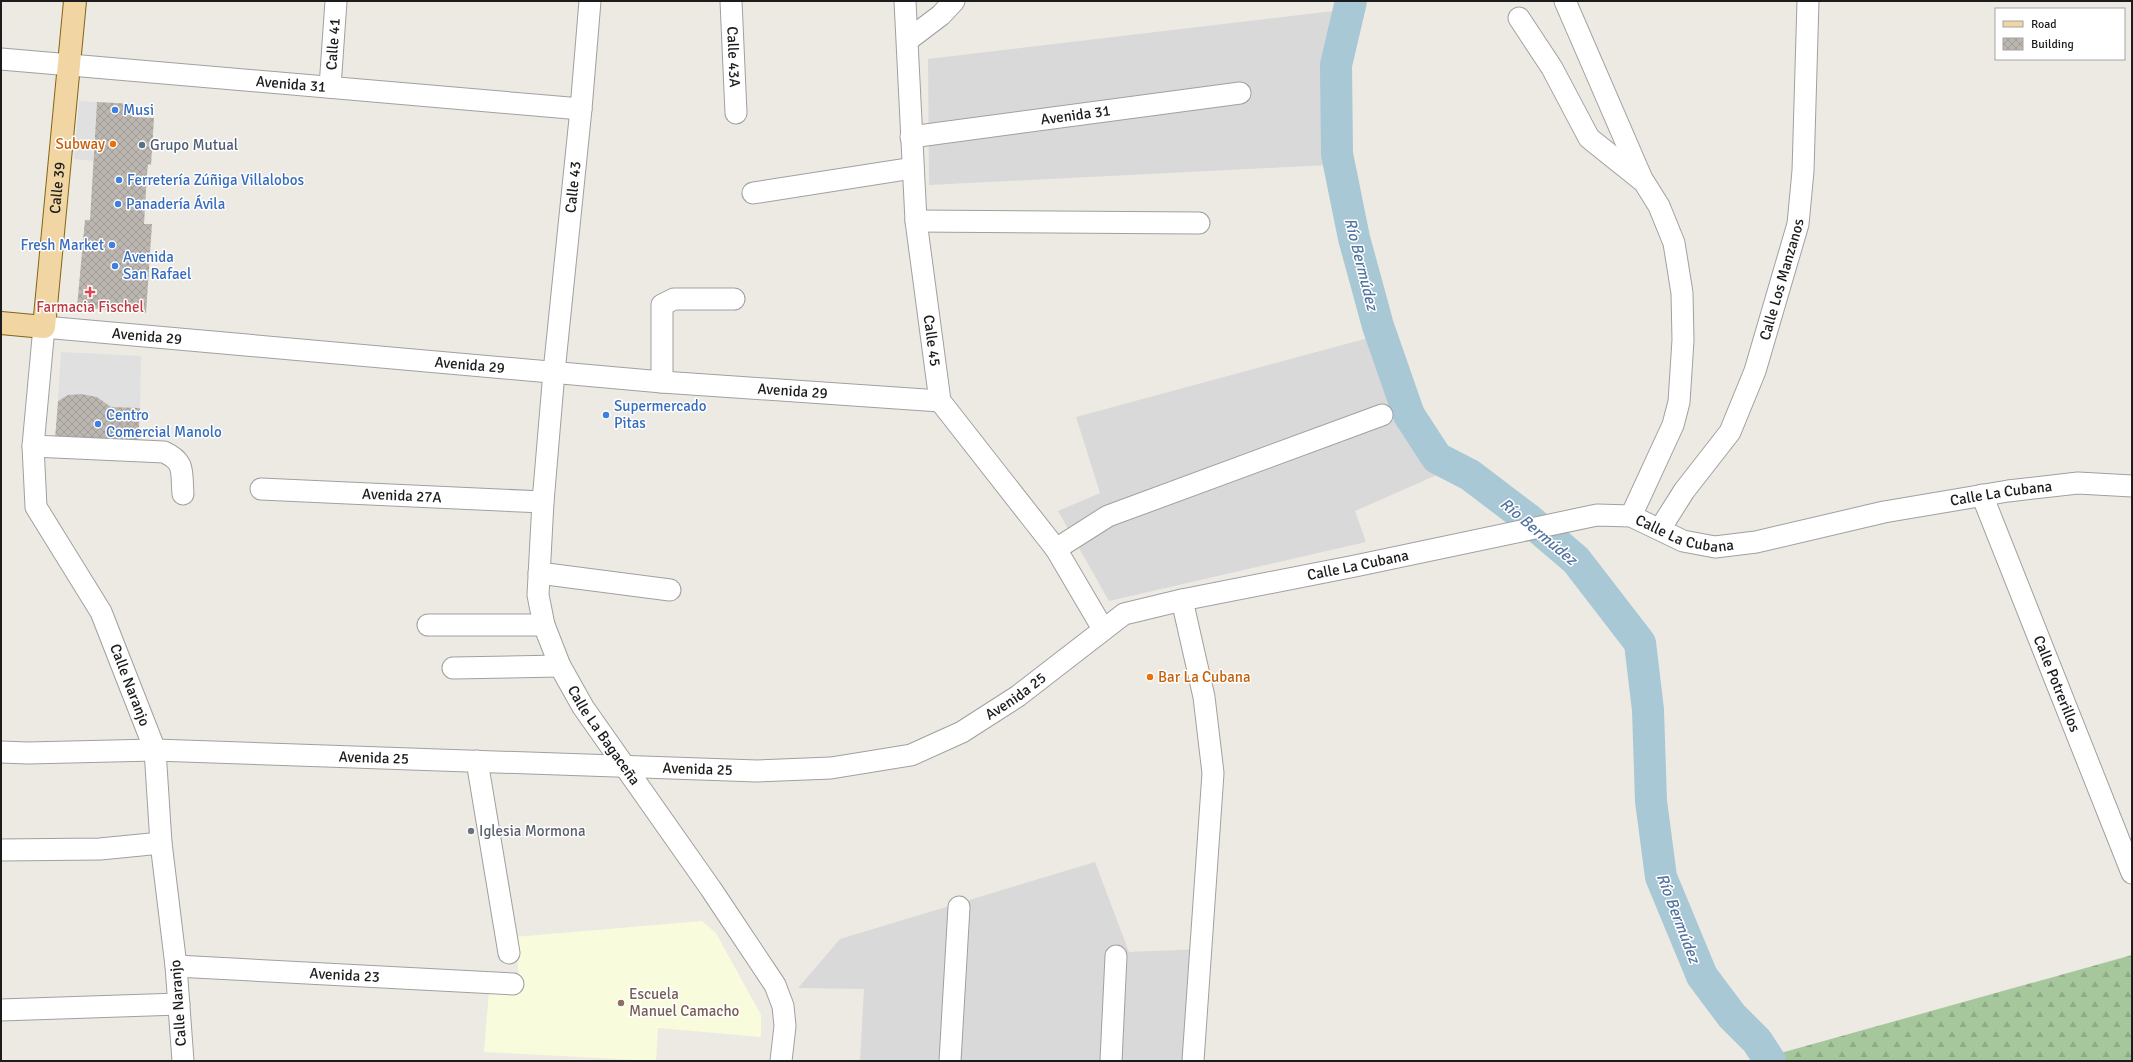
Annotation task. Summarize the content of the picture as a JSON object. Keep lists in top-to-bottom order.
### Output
{
  "streets": {
    "main road": ["Calle 39", "Avenida 29"],
    "street": [
      "Calle 41",
      "Calle 43A",
      "Avenida 31",
      "Calle 43",
      "Calle Los Manzanos",
      "Calle 45",
      "Calle La Cubana",
      "Avenida 27A",
      "Calle Potrerillos",
      "Calle Naranjo",
      "Avenida 25",
      "Calle La Bagaceña",
      "Avenida 23"
    ]
  },
  "crossings": [
    ["Calle 41", "Avenida 31"],
    ["Avenida 31", "Calle 43"],
    ["Avenida 31", "Calle 39"],
    ["Avenida 31", "Calle 45"],
    ["Calle 43", "Avenida 29"],
    ["Calle 43", "Calle La Bagaceña"],
    ["Calle 39", "Avenida 29"],
    ["Calle 39", "Calle Naranjo"],
    ["Calle Los Manzanos", "Calle La Cubana"],
    ["Avenida 29", "Calle 45"],
    ["Avenida 29", "Calle Naranjo"],
    ["Avenida 29", "Calle La Bagaceña"],
    ["Calle La Cubana", "Calle Potrerillos"],
    ["Calle La Cubana", "Avenida 25"],
    ["Avenida 27A", "Calle La Bagaceña"],
    ["Calle Naranjo", "Avenida 25"],
    ["Calle Naranjo", "Avenida 23"],
    ["Avenida 25", "Calle La Bagaceña"]
  ],
  "water": ["Río Bermúdez"],
  "places": {
    "other": [
      "Musi",
      "Subway",
      "Grupo Mutual",
      "Ferretería Zúñiga Villalobos",
      "Panadería Ávila",
      "Fresh Market",
      "Avenida San Rafael",
      "Supermercado Pitas",
      "Centro Comercial Manolo",
      "Bar La Cubana",
      "Iglesia Mormona",
      "Escuela Manuel Camacho"
    ],
    "health": ["Farmacia Fischel"]
  },
  "legend": ["Road", "Building"]
}
